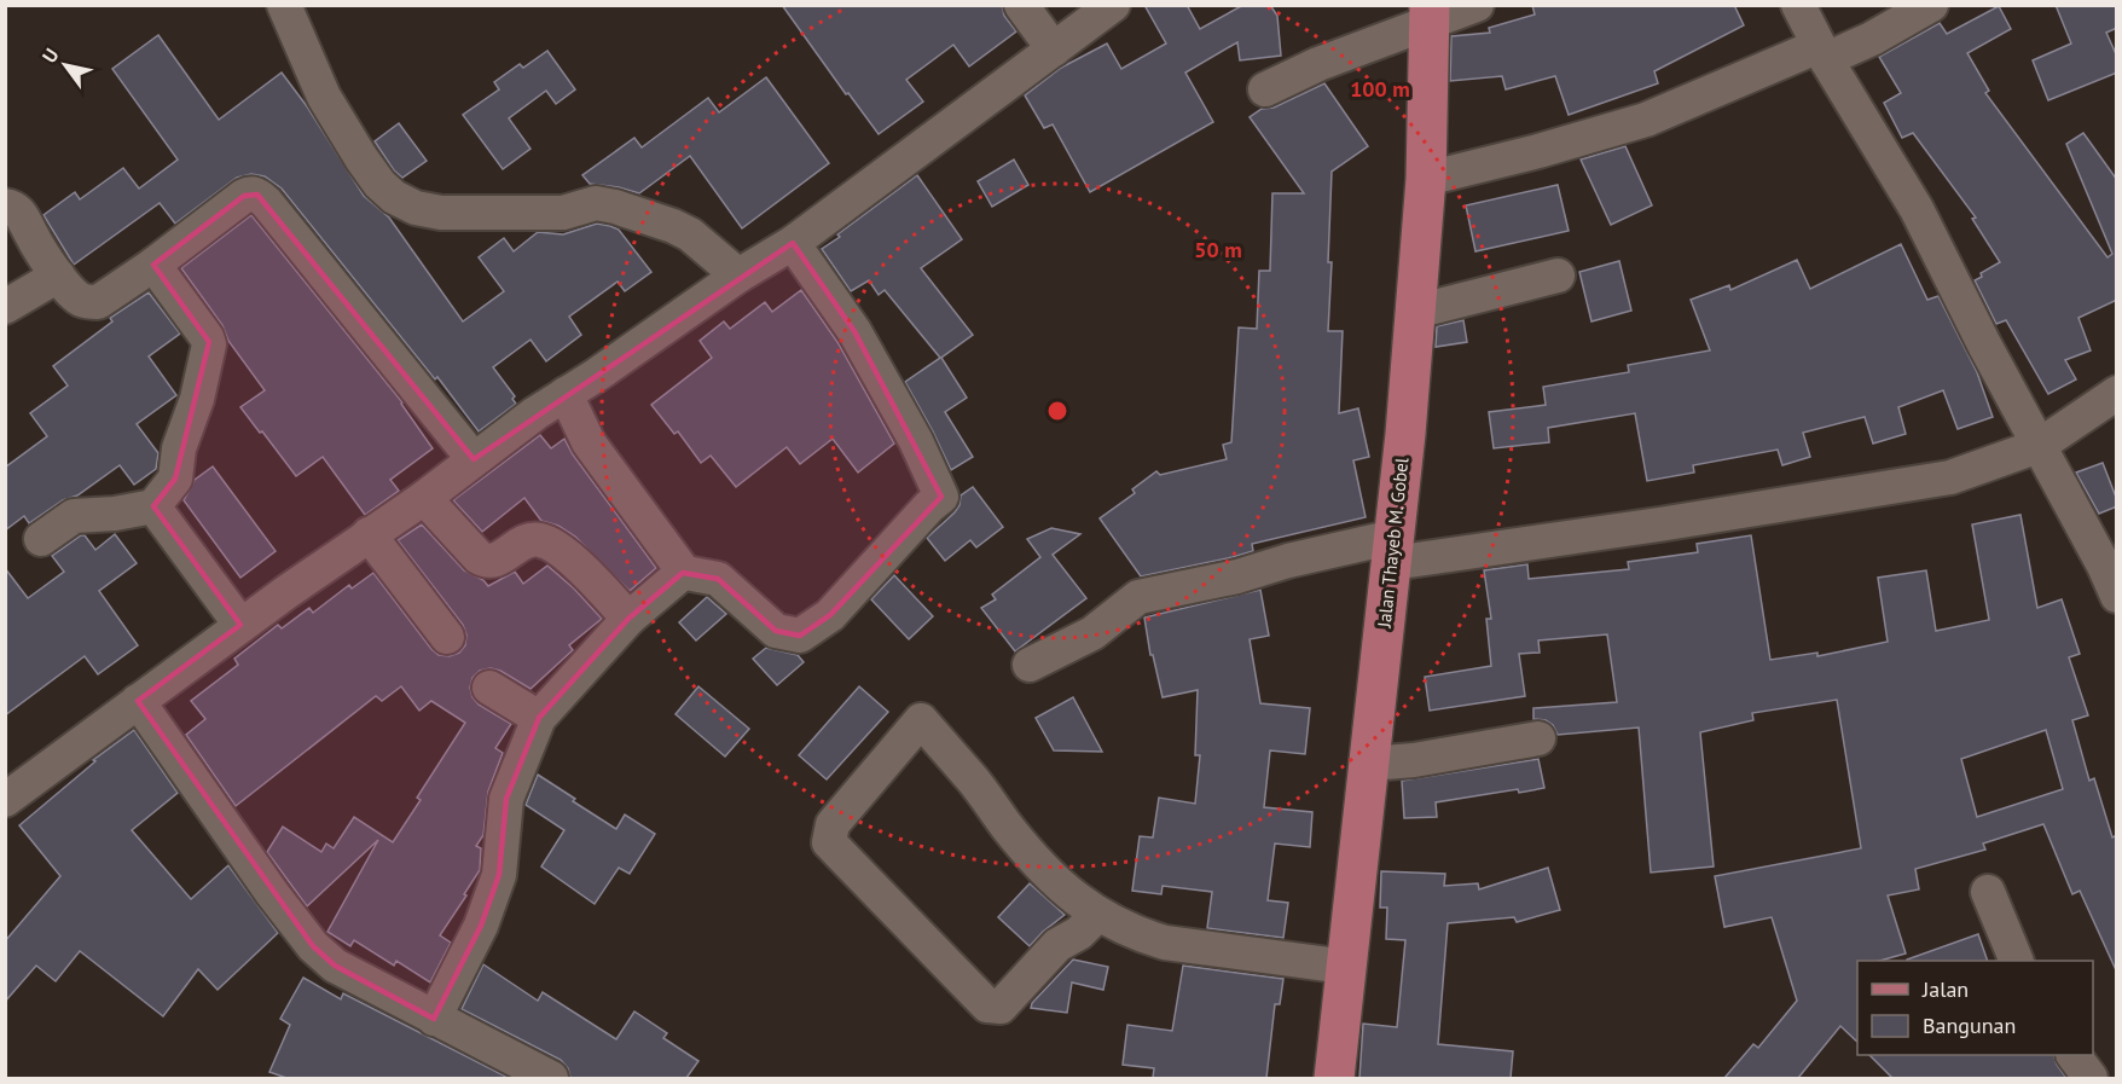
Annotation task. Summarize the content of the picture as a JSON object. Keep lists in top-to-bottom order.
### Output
{
  "streets": {
    "main road": ["Jalan Thayeb M. Gobel"]
  },
  "legend": ["Jalan", "Bangunan"],
  "north": "top left",
  "rings": ["100 m", "50 m"]
}
